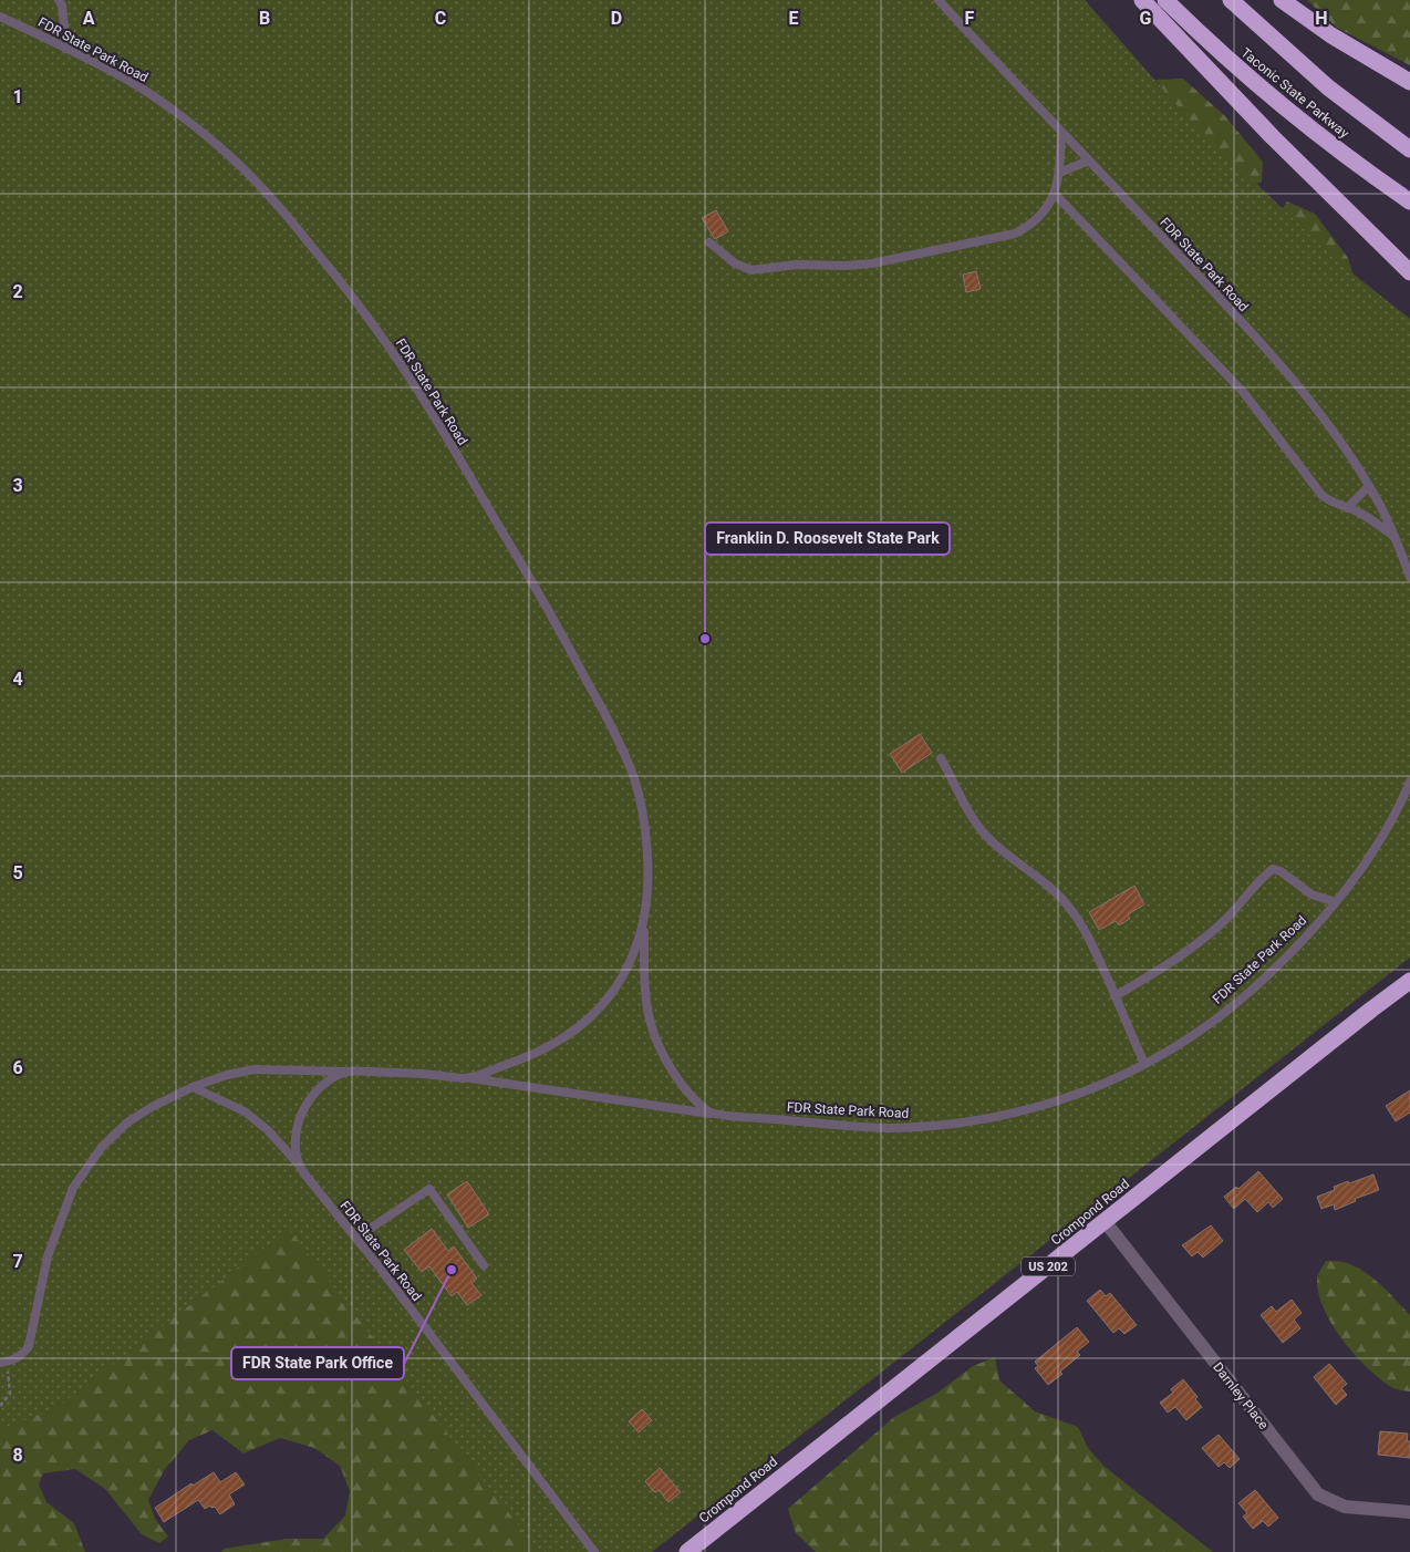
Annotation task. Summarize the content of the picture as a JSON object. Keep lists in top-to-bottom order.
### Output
{
  "streets": {
    "highway": ["Taconic State Parkway", "Crompond Road", "US 202"],
    "street": ["Darnley Place"],
    "lane": ["FDR State Park Road"]
  },
  "crossings": [
    ["Crompond Road", "Darnley Place"]
  ],
  "places": ["Franklin D. Roosevelt State Park", "FDR State Park Office"],
  "grid": {
    "columns": [
      "A",
      "B",
      "C",
      "D",
      "E",
      "F",
      "G",
      "H"
    ],
    "rows": [
      "1",
      "2",
      "3",
      "4",
      "5",
      "6",
      "7",
      "8"
    ]
  }
}
